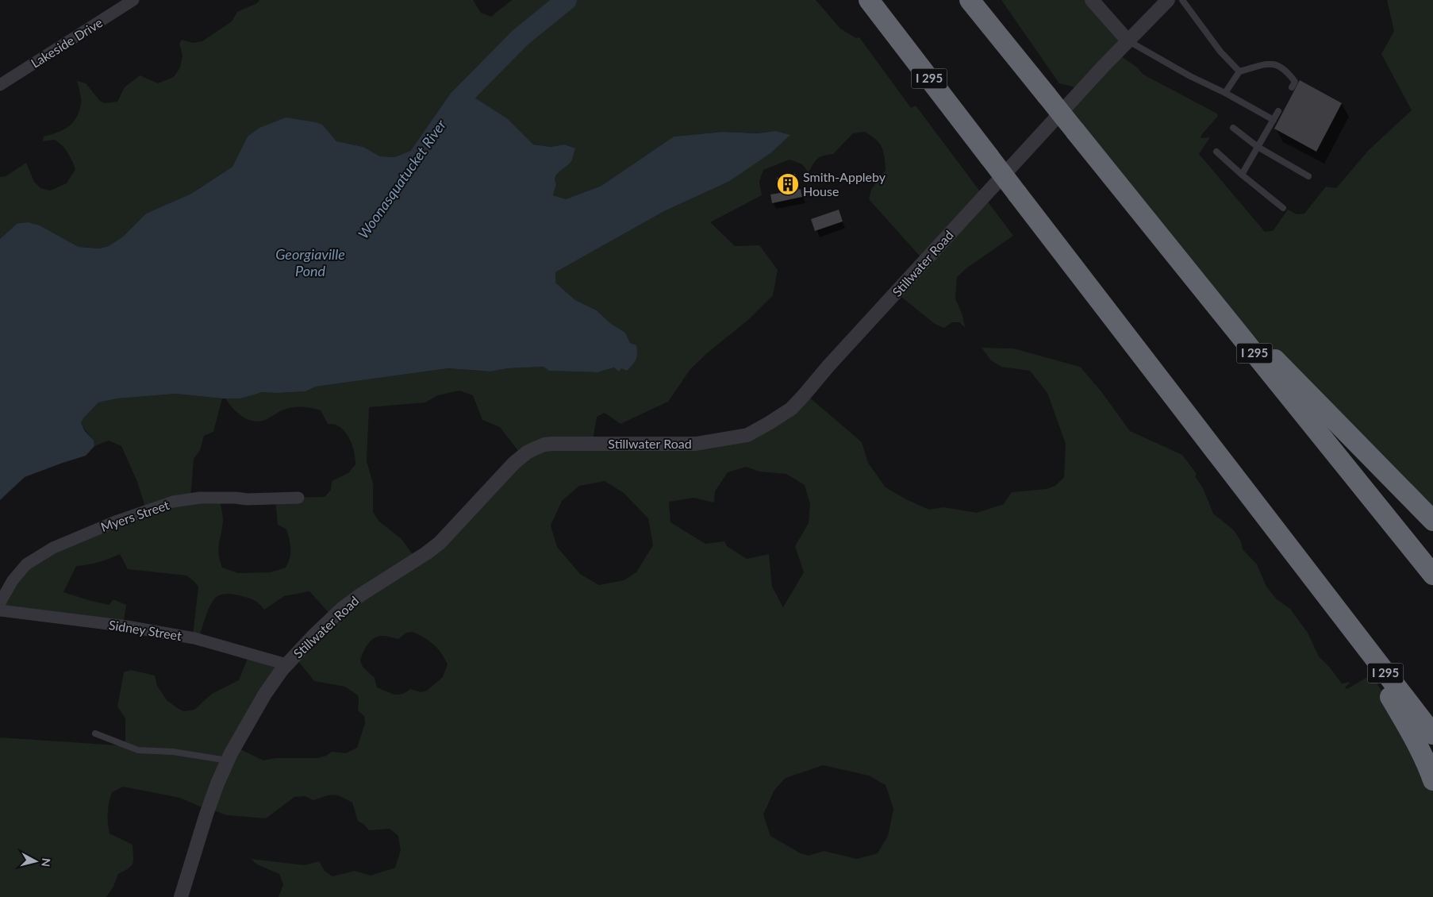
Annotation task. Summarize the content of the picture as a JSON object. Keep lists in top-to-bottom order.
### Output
{
  "streets": {
    "highway": ["I 295"],
    "street": [
      "Lakeside Drive",
      "Stillwater Road",
      "Myers Street",
      "Sidney Street"
    ]
  },
  "crossings": [
    ["Stillwater Road", "Sidney Street"]
  ],
  "water": ["Woonasquatucket River", "Georgiaville Pond"],
  "places": {
    "building": ["Smith-Appleby House"]
  },
  "north": "right"
}
